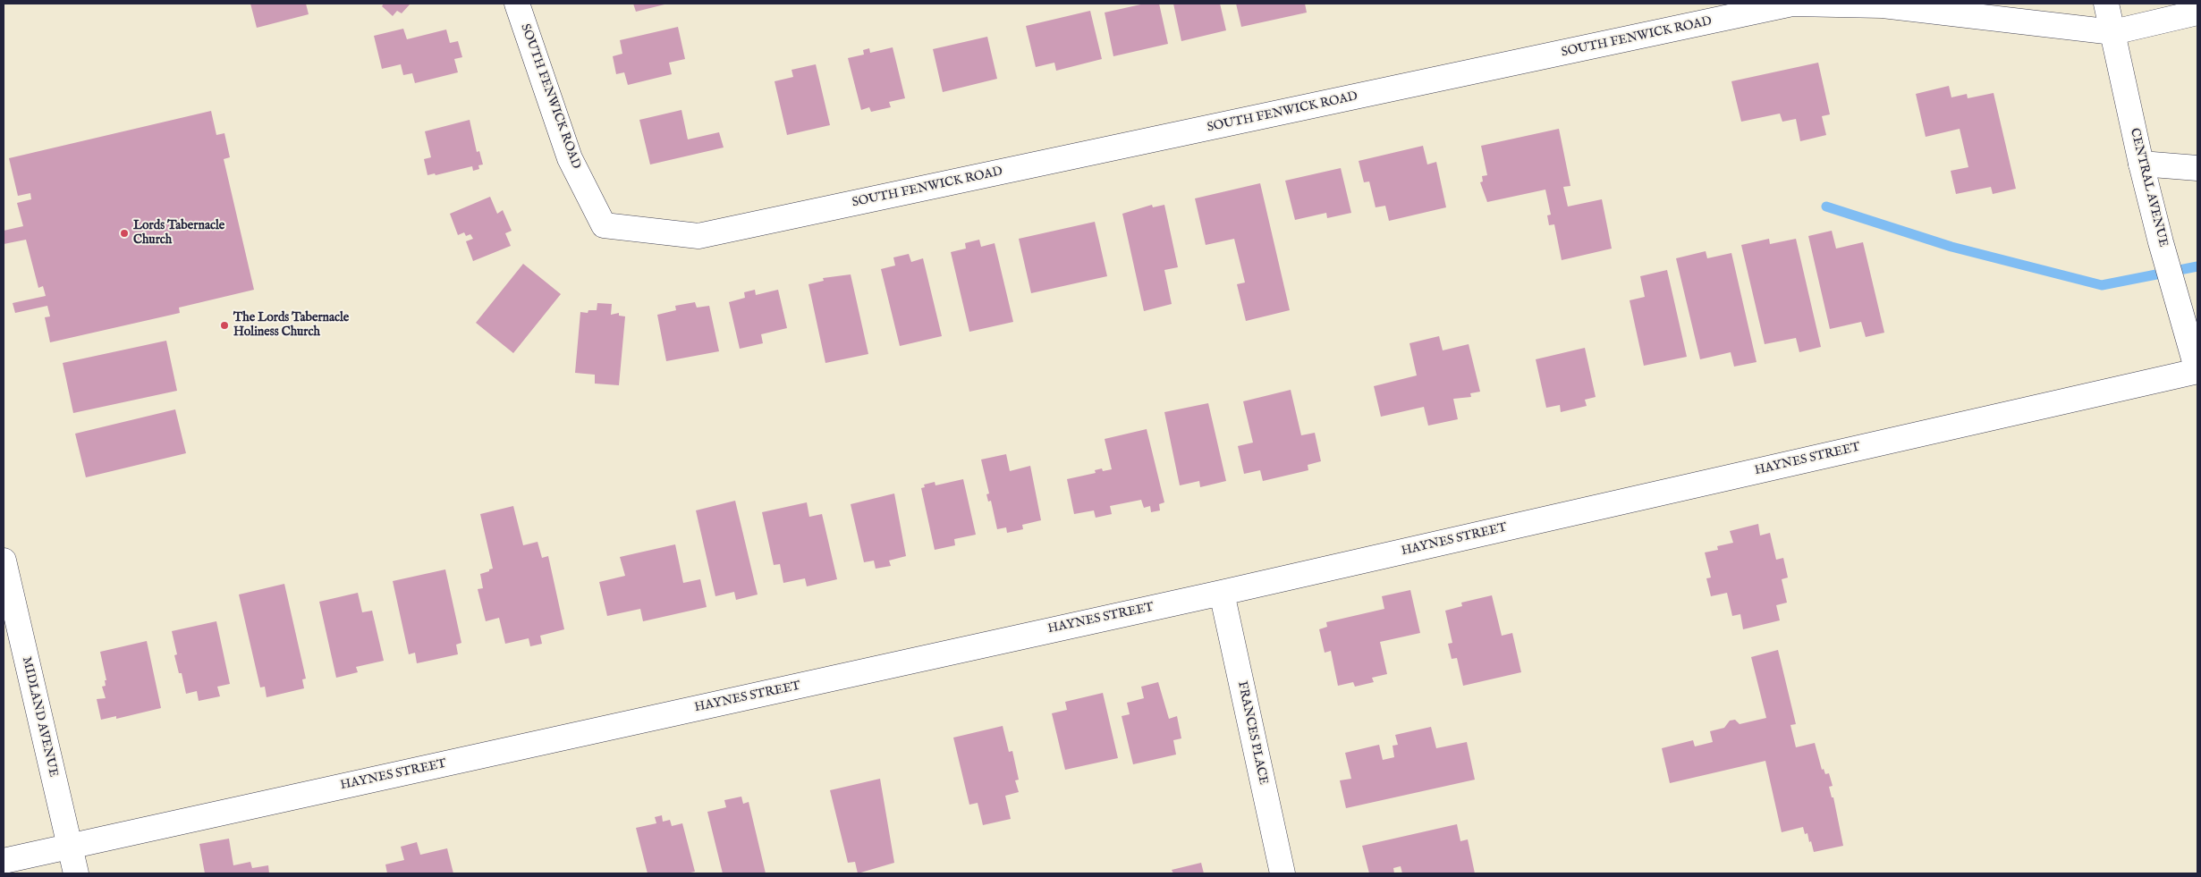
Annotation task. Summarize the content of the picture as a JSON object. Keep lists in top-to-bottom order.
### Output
{
  "streets": {
    "street": [
      "SOUTH FENWICK ROAD",
      "CENTRAL AVENUE",
      "HAYNES STREET",
      "MIDLAND AVENUE",
      "FRANCES PLACE"
    ]
  },
  "crossings": [
    ["SOUTH FENWICK ROAD", "CENTRAL AVENUE"],
    ["CENTRAL AVENUE", "HAYNES STREET"],
    ["HAYNES STREET", "MIDLAND AVENUE"],
    ["HAYNES STREET", "FRANCES PLACE"]
  ],
  "places": ["Lords Tabernacle Church", "The Lords Tabernacle Holiness Church"]
}
